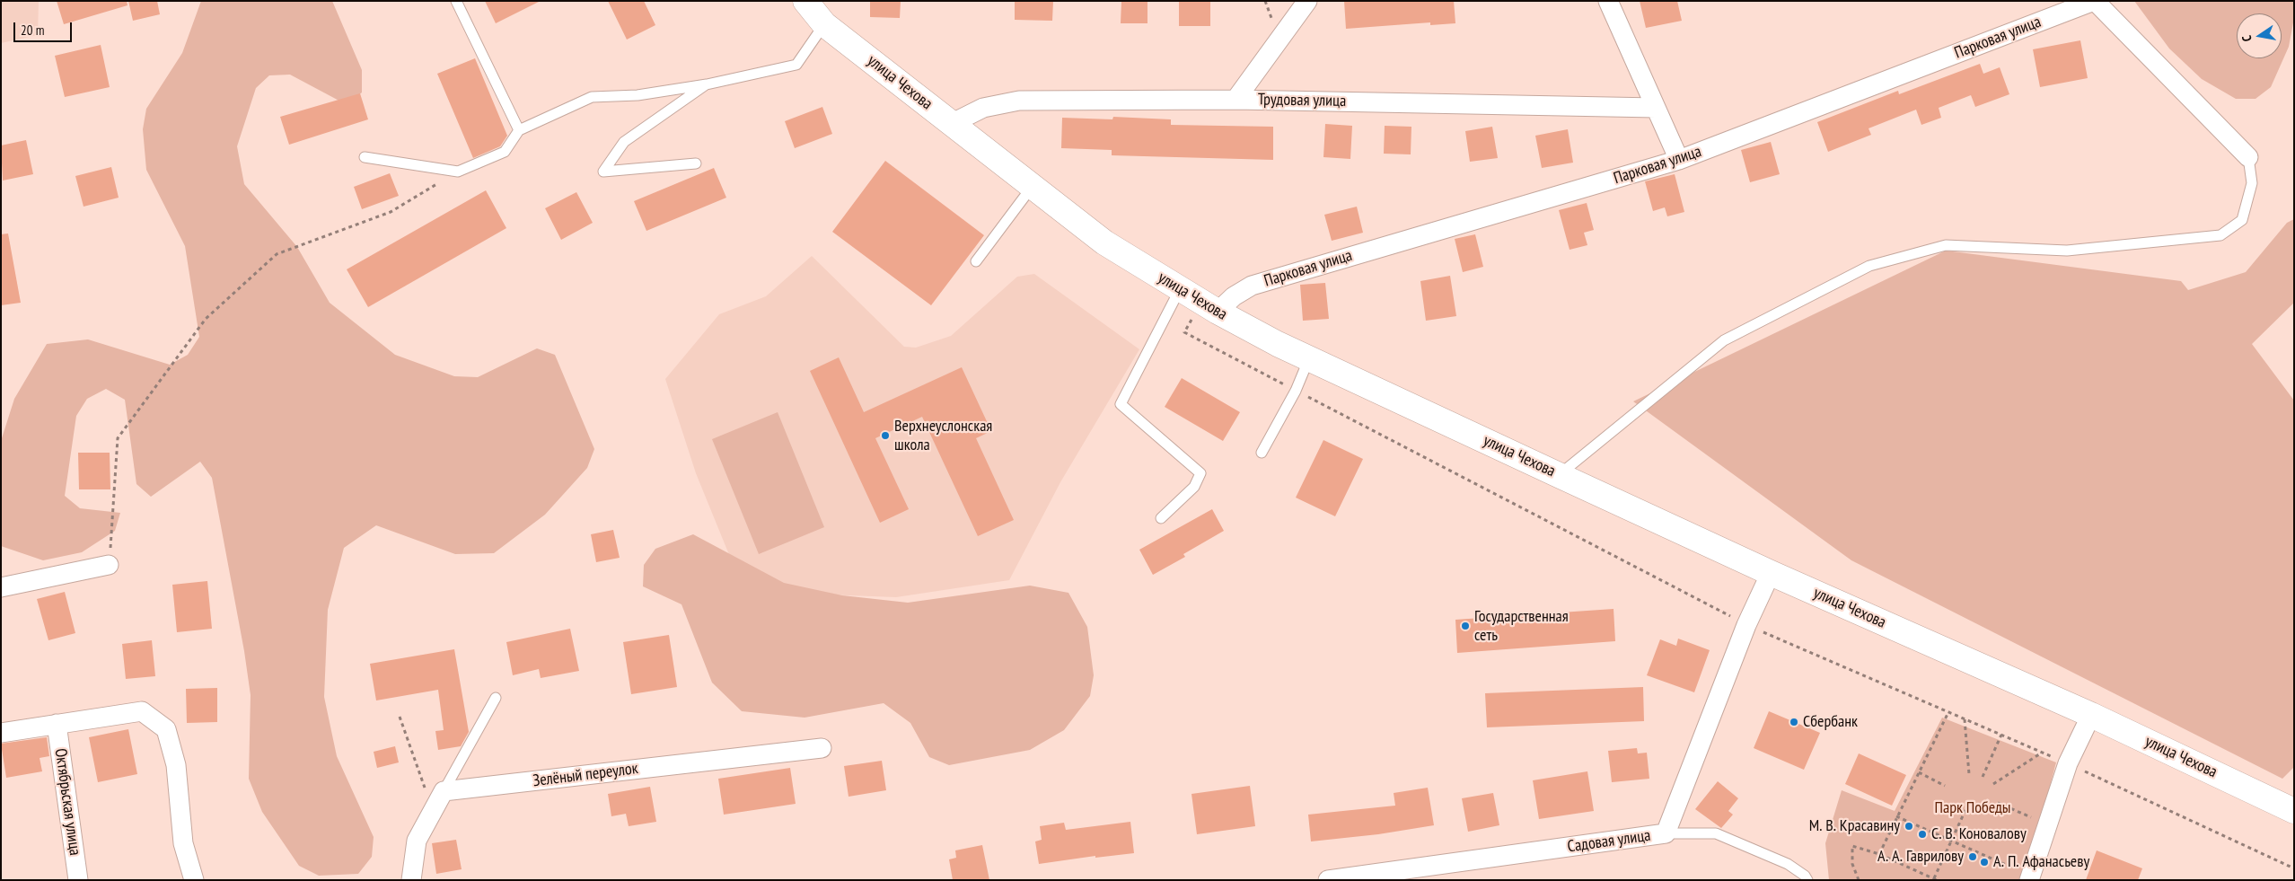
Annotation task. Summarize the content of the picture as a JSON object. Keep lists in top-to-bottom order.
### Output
{
  "streets": {
    "street": [
      "Парковая улица",
      "улица Чехова",
      "Трудовая улица",
      "Зелёный переулок",
      "Октябрьская улица",
      "Садовая улица"
    ]
  },
  "crossings": [
    ["Парковая улица", "улица Чехова"],
    ["улица Чехова", "Трудовая улица"],
    ["улица Чехова", "Садовая улица"]
  ],
  "parks": ["Парк Победы"],
  "places": [
    "Верхнеуслонская школа",
    "Государственная сеть",
    "Сбербанк",
    "М. В. Красавину",
    "С. В. Коновалову",
    "А. А. Гаврилову",
    "А. П. Афанасьеву"
  ],
  "scale_bar": "20 m",
  "north": "left"
}
